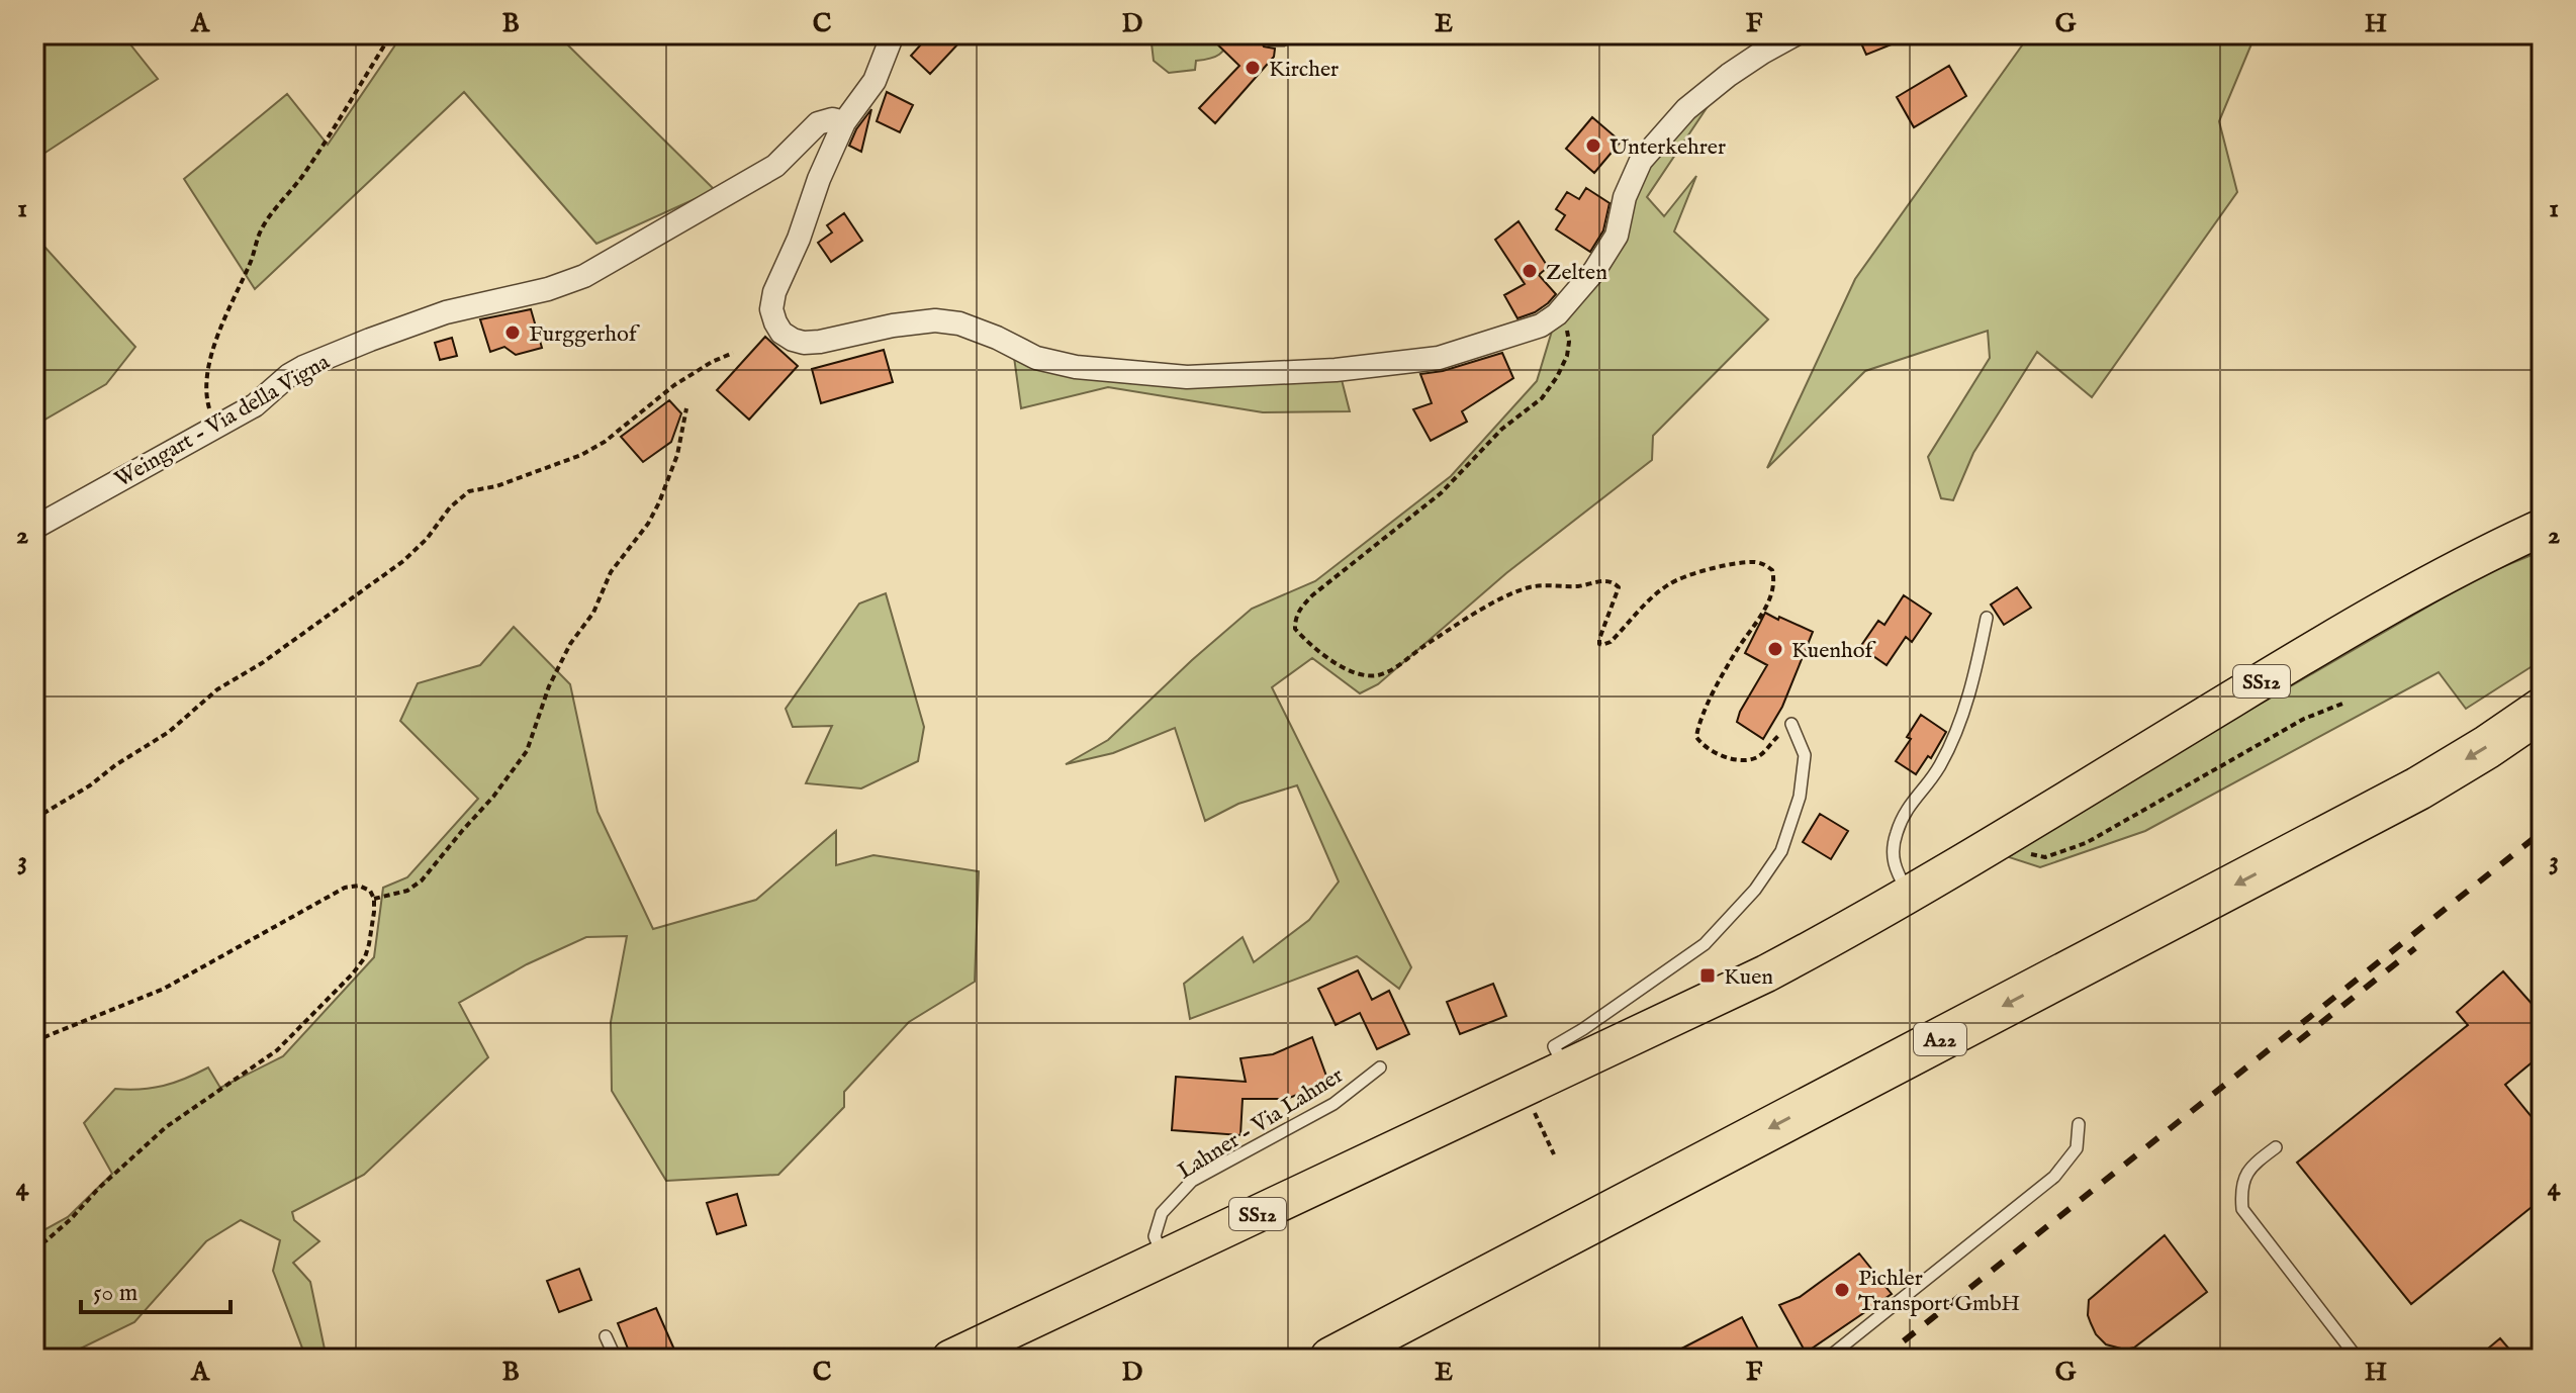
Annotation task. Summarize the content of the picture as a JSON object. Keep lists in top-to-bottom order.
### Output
{
  "streets": {
    "highway": ["A22"],
    "main road": ["SS12"],
    "street": ["Weingart - Via della Vigna"],
    "lane": ["Lahner - Via Lahner"]
  },
  "crossings": [
    ["SS12", "Lahner - Via Lahner"]
  ],
  "places": {
    "other": [
      "Kircher",
      "Unterkehrer",
      "Zelten",
      "Furggerhof",
      "Kuenhof",
      "Pichler Transport GmbH"
    ],
    "transit": ["Kuen"]
  },
  "scale_bar": "50 m",
  "grid": {
    "columns": [
      "A",
      "B",
      "C",
      "D",
      "E",
      "F",
      "G",
      "H"
    ],
    "rows": [
      "1",
      "2",
      "3",
      "4"
    ]
  }
}
